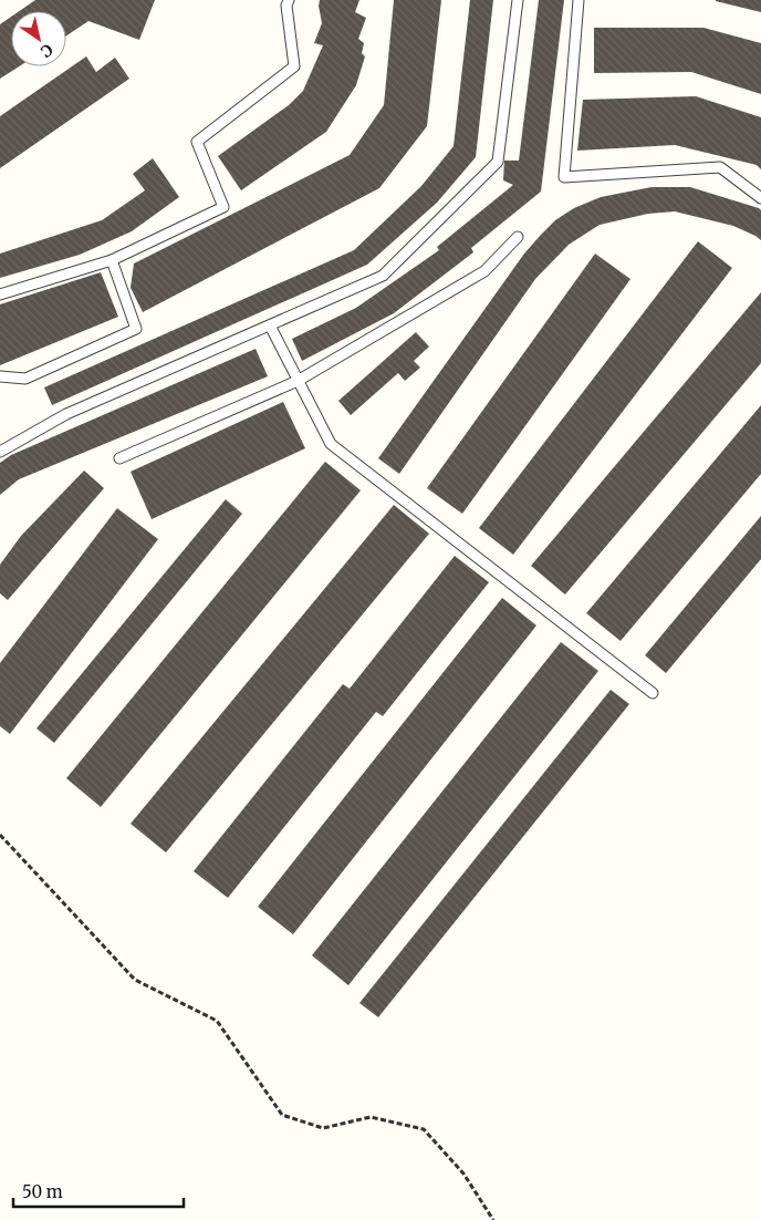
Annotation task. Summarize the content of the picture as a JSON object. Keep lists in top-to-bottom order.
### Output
{
  "scale_bar": "50 m",
  "north": "bottom right"
}
